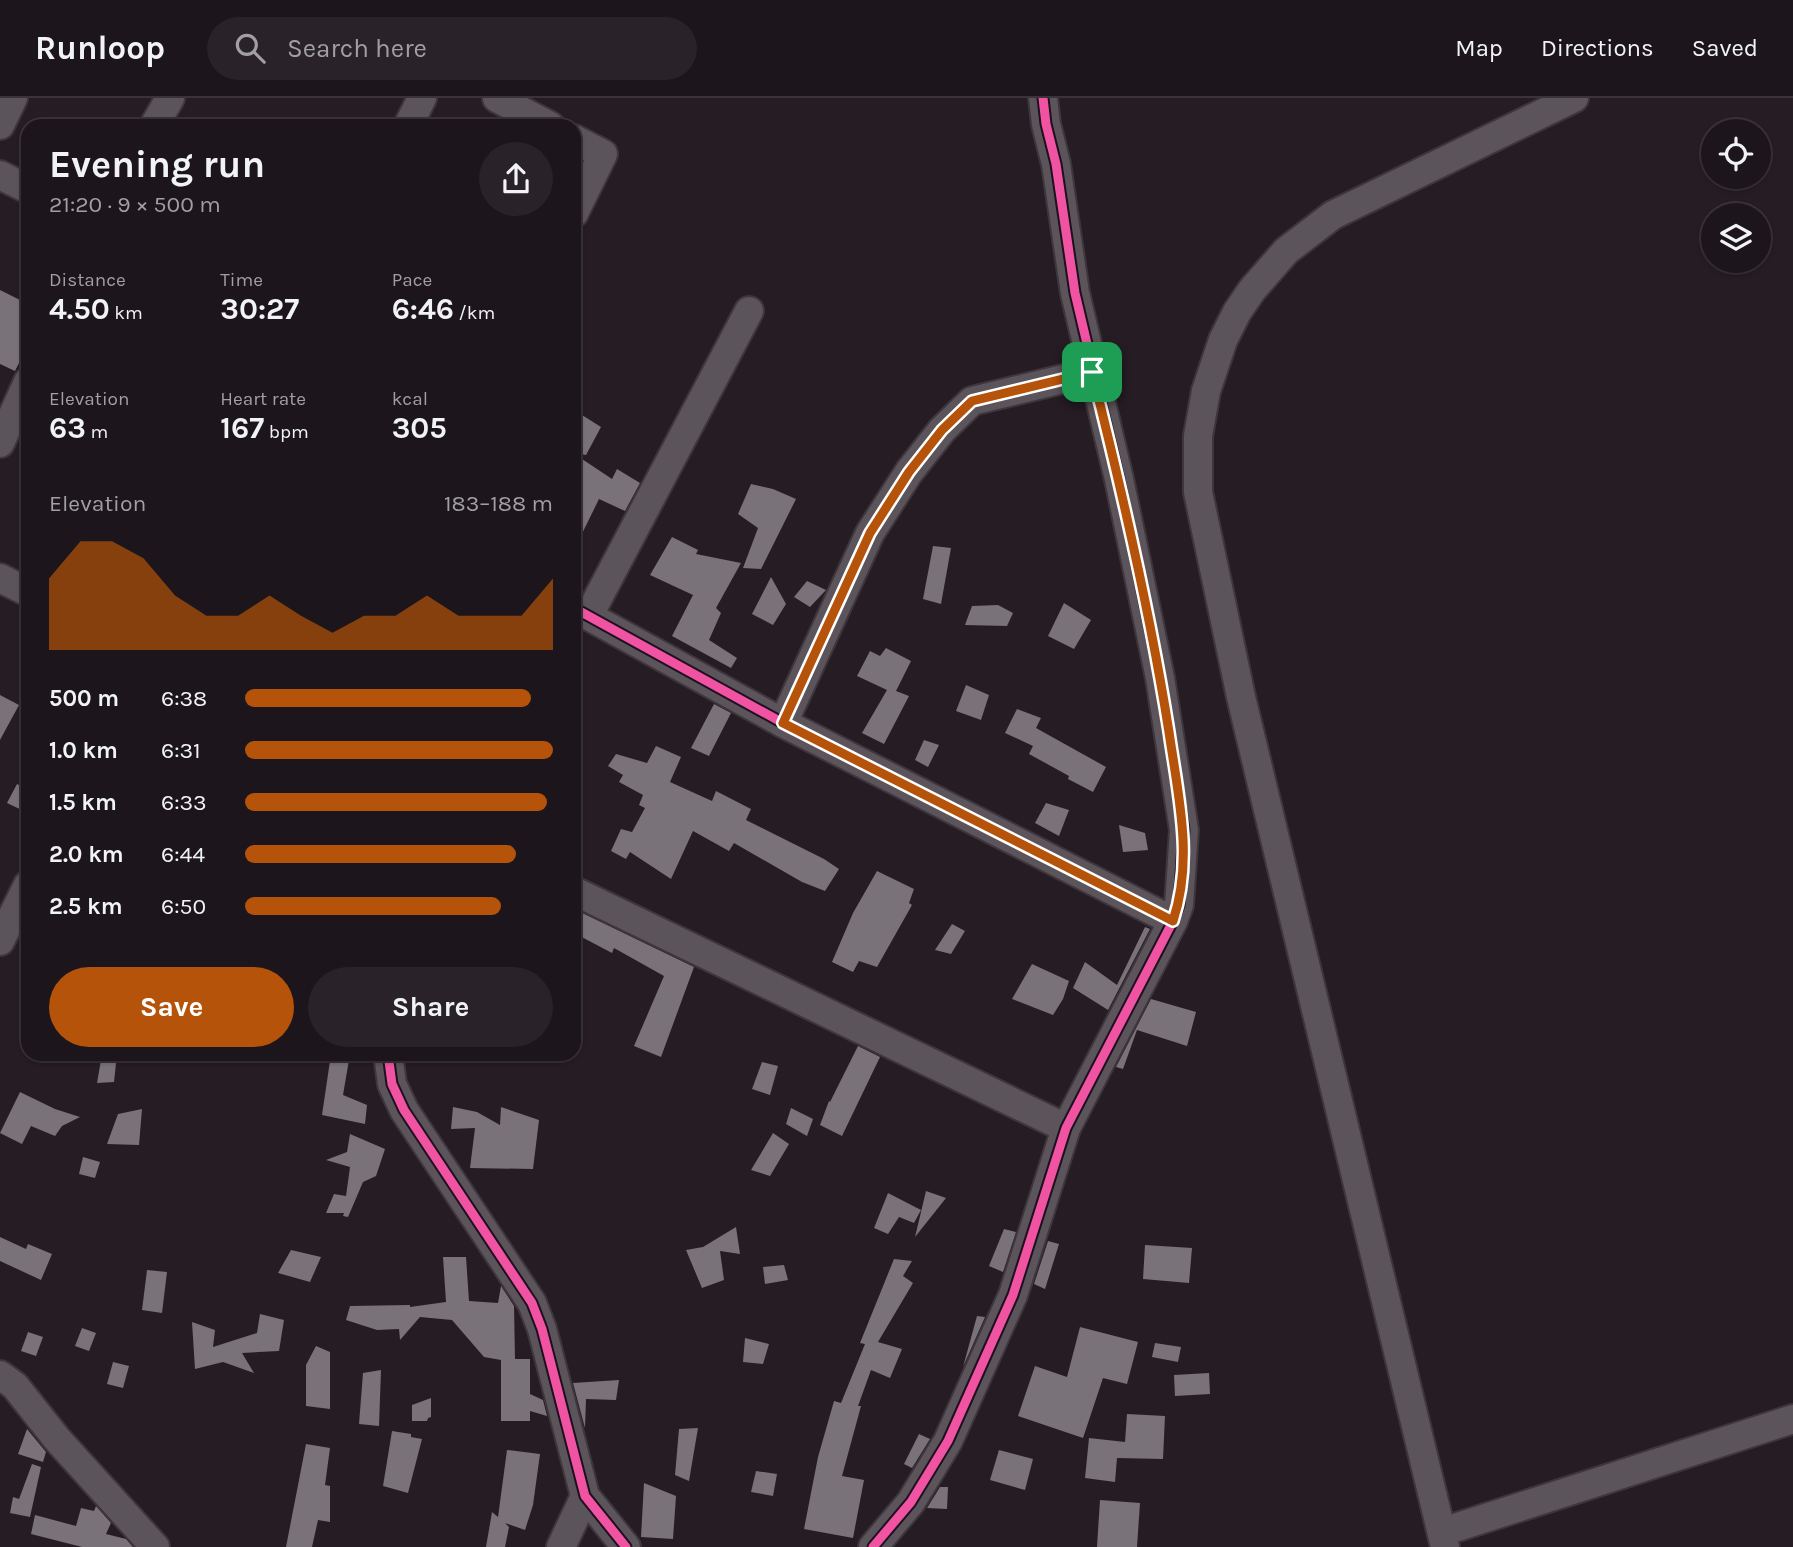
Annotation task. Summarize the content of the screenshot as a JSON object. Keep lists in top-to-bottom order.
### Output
{
  "page": {
    "header": "Runloop",
    "search": "Search here",
    "nav": ["Map", "Directions", "Saved"],
    "heading": ["Evening run", "21:20 · 9 × 500 m"],
    "stats": [
      ["Distance", "4.50 km"],
      ["Time", "30:27"],
      ["Pace", "6:46 /km"],
      ["Elevation", "63 m"],
      ["Heart rate", "167 bpm"],
      ["kcal", "305"]
    ],
    "chart": ["Elevation", "183–188 m"],
    "list": [
      {
        "name": "500 m",
        "note": "6:38"
      },
      {
        "name": "1.0 km",
        "note": "6:31"
      },
      {
        "name": "1.5 km",
        "note": "6:33"
      },
      {
        "name": "2.0 km",
        "note": "6:44"
      },
      {
        "name": "2.5 km",
        "note": "6:50"
      }
    ],
    "buttons": ["Save", "Share"]
  }
}
